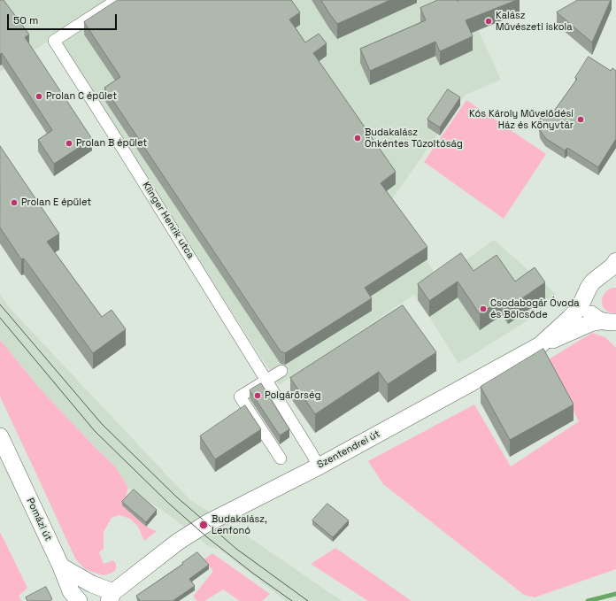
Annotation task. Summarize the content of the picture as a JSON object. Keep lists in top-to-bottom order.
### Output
{
  "streets": {
    "main road": ["Szentendrei út", "Pomázi út"],
    "street": ["Klinger Henrik utca"]
  },
  "crossings": [
    ["Klinger Henrik utca", "Szentendrei út"]
  ],
  "places": [
    "Kalász Művészeti iskola",
    "Prolan C épület",
    "Kós Károly Művelődési Ház és Könyvtár",
    "Budakalász Önkéntes Tűzoltóság",
    "Prolan B épület",
    "Prolan E épület",
    "Csodabogár Óvoda és Bölcsőde",
    "Polgárőrség",
    "Budakalász, Lenfonó"
  ],
  "scale_bar": "50 m"
}
